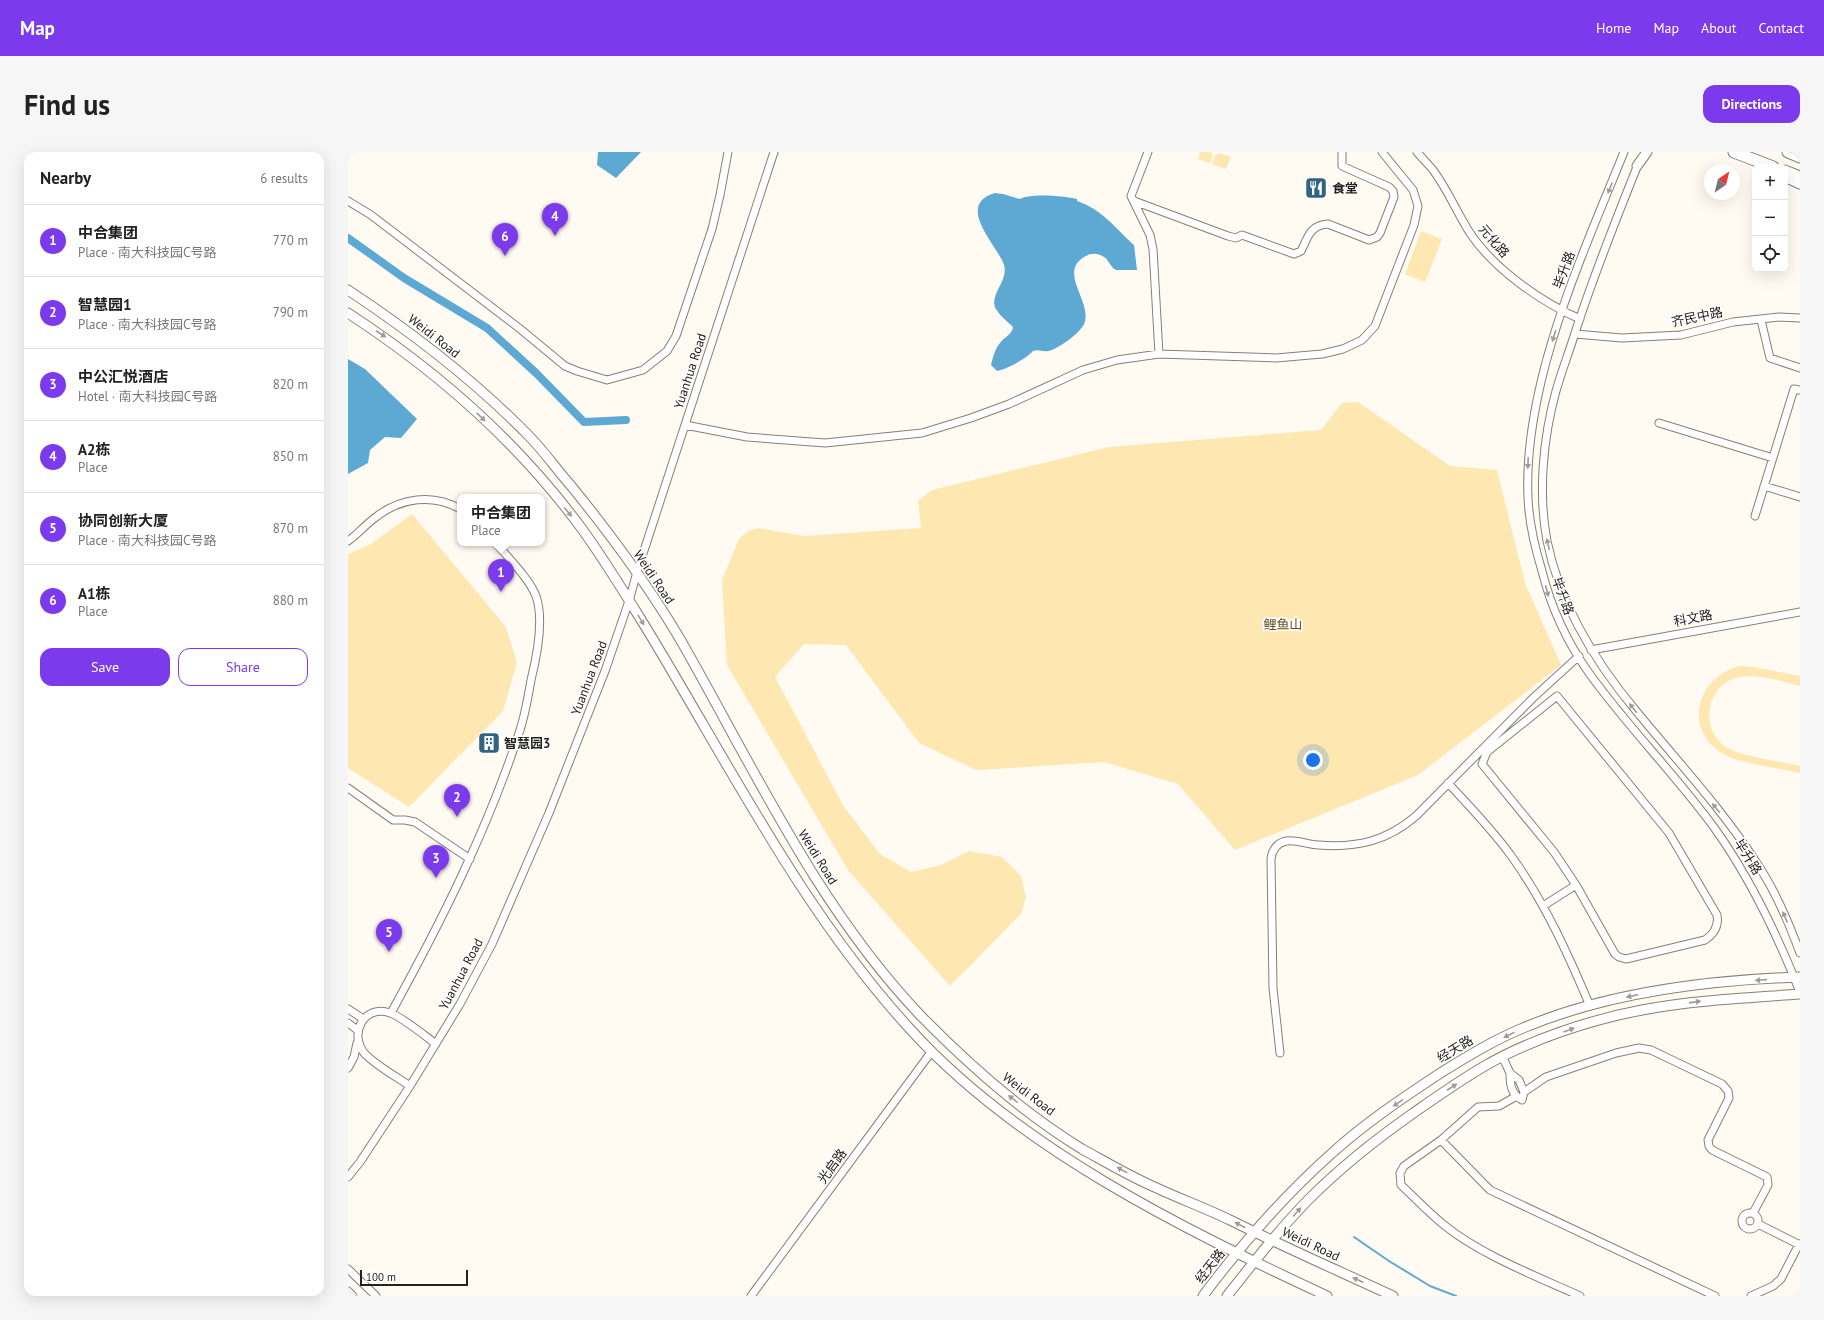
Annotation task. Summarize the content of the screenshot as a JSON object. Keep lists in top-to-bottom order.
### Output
{
  "streets": {
    "main road": ["Weidi Road", "经天路"],
    "street": [
      "元化路",
      "毕升路",
      "齐民中路",
      "Yuanhua Road",
      "科文路",
      "光启路"
    ]
  },
  "crossings": [
    ["元化路", "毕升路"],
    ["毕升路", "齐民中路"],
    ["毕升路", "科文路"],
    ["毕升路", "经天路"],
    ["Weidi Road", "Yuanhua Road"],
    ["Weidi Road", "经天路"]
  ],
  "parks": ["鲤鱼山"],
  "places": {
    "restaurant": ["食堂"],
    "building": ["智慧园3"]
  },
  "scale_bar": "100 m",
  "north": "top right",
  "page": {
    "header": "Map",
    "nav": [
      "Home",
      "Map",
      "About",
      "Contact"
    ],
    "buttons": [
      "Directions",
      ["Save", "Share"]
    ],
    "title": "Find us",
    "heading": ["Nearby", "6 results"],
    "map_buttons": ["+", "−"],
    "pins": [
      "4",
      "6",
      "1",
      "2",
      "3",
      "5"
    ],
    "list": [
      {
        "mark": "1",
        "name": "中合集团",
        "note": "Place · 南大科技园C号路",
        "value": "770 m"
      },
      {
        "mark": "2",
        "name": "智慧园1",
        "note": "Place · 南大科技园C号路",
        "value": "790 m"
      },
      {
        "mark": "3",
        "name": "中公汇悦酒店",
        "note": "Hotel · 南大科技园C号路",
        "value": "820 m"
      },
      {
        "mark": "4",
        "name": "A2栋",
        "note": "Place",
        "value": "850 m"
      },
      {
        "mark": "5",
        "name": "协同创新大厦",
        "note": "Place · 南大科技园C号路",
        "value": "870 m"
      },
      {
        "mark": "6",
        "name": "A1栋",
        "note": "Place",
        "value": "880 m"
      }
    ],
    "popup": ["中合集团", "Place"],
    "scale": "100 m"
  }
}
